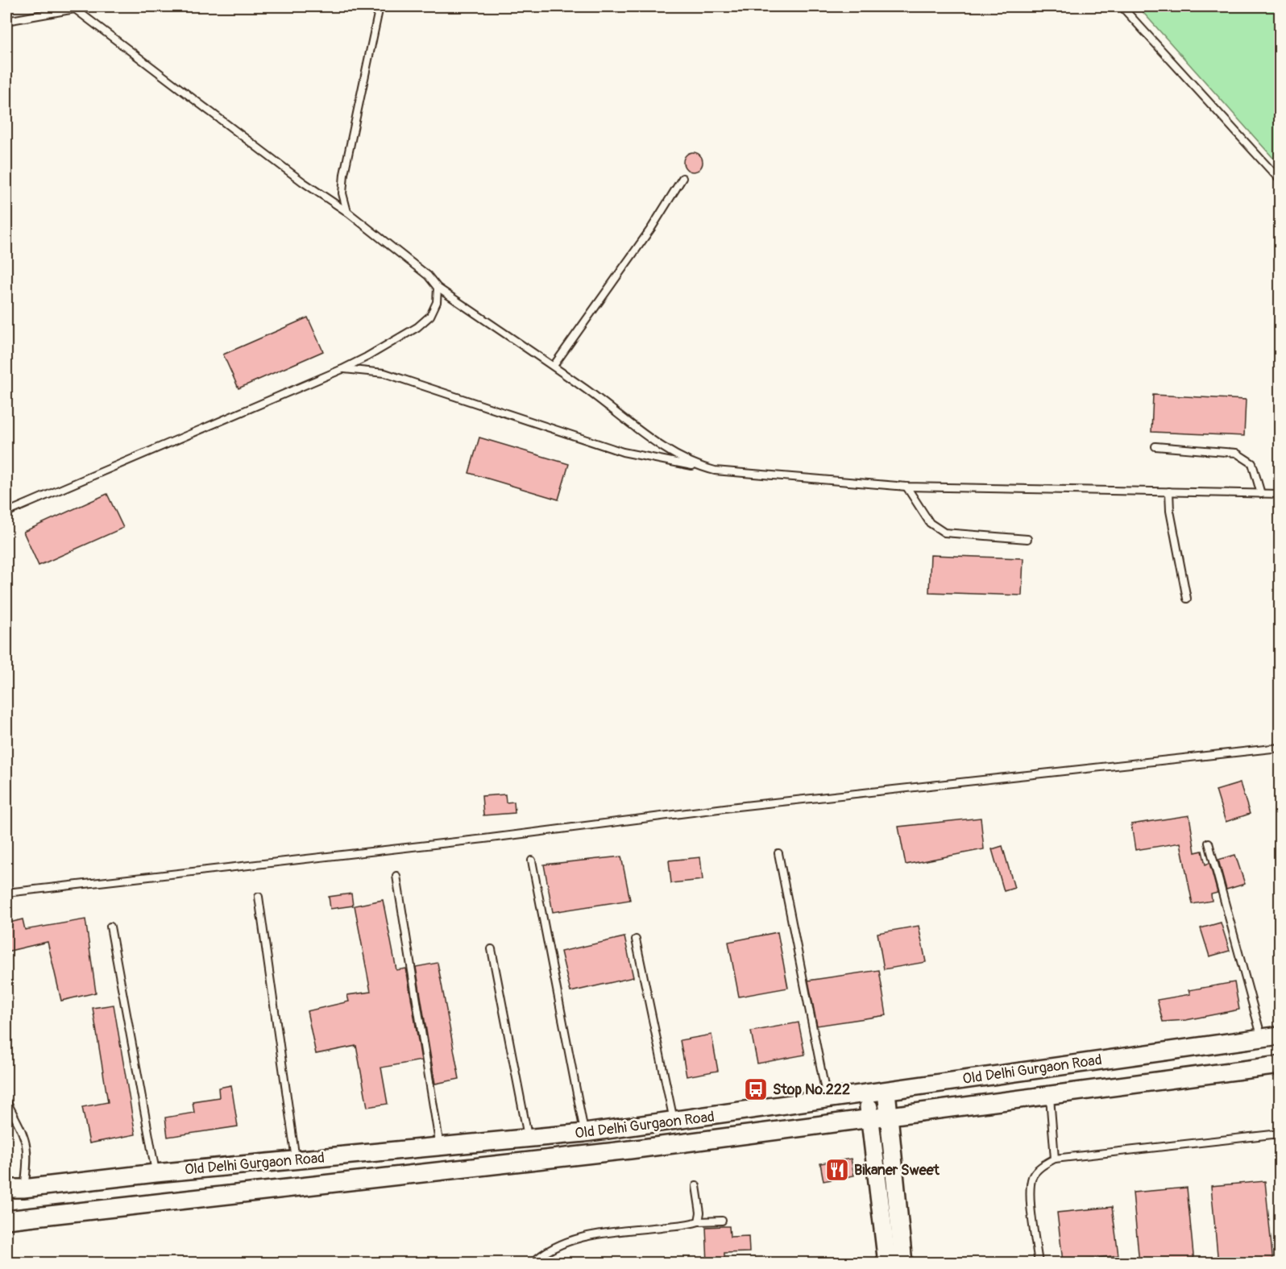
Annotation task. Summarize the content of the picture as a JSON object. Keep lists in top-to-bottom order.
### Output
{
  "streets": {
    "main road": ["Old Delhi Gurgaon Road"]
  },
  "places": {
    "bus stop": ["Stop No.222"],
    "restaurant": ["Bikaner Sweet"]
  }
}
